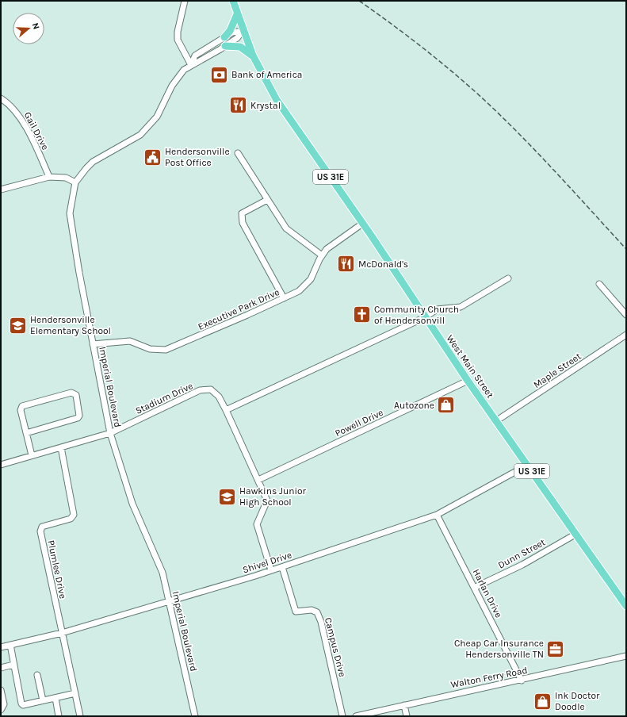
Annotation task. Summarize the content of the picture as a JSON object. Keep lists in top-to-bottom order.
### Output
{
  "streets": {
    "main road": ["US 31E", "West Main Street"],
    "street": [
      "Gail Drive",
      "Executive Park Drive",
      "Maple Street",
      "Imperial Boulevard",
      "Stadium Drive",
      "Powell Drive",
      "Dunn Street",
      "Shivel Drive",
      "Plumlee Drive",
      "Harlan Drive",
      "Campus Drive",
      "Walton Ferry Road"
    ]
  },
  "crossings": [
    ["Executive Park Drive", "West Main Street"],
    ["Executive Park Drive", "Imperial Boulevard"],
    ["West Main Street", "Maple Street"],
    ["West Main Street", "Powell Drive"],
    ["West Main Street", "Dunn Street"],
    ["West Main Street", "Shivel Drive"],
    ["Imperial Boulevard", "Stadium Drive"],
    ["Imperial Boulevard", "Shivel Drive"],
    ["Stadium Drive", "Plumlee Drive"],
    ["Dunn Street", "Harlan Drive"],
    ["Shivel Drive", "Plumlee Drive"],
    ["Shivel Drive", "Harlan Drive"],
    ["Shivel Drive", "Campus Drive"],
    ["Harlan Drive", "Walton Ferry Road"]
  ],
  "places": {
    "bank": ["Bank of America"],
    "restaurant": ["Krystal", "McDonald's"],
    "public building": ["Hendersonville Post Office"],
    "church": ["Community Church of Hendersonvill"],
    "school or university": ["Hendersonville Elementary School", "Hawkins Junior High School"],
    "shop": ["Autozone", "Ink Doctor Doodle"],
    "office": ["Cheap Car Insurance Hendersonville TN"]
  },
  "north": "right"
}
